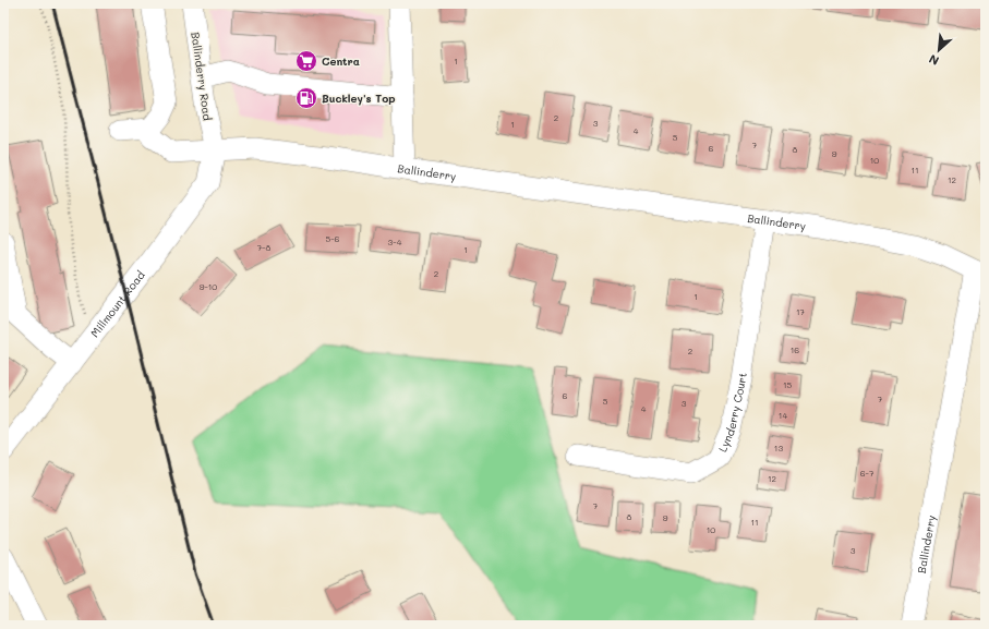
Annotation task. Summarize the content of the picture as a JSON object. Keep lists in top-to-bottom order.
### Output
{
  "streets": {
    "street": [
      "Ballinderry Road",
      "Ballinderry",
      "Millmount Road",
      "Lynderry Court"
    ]
  },
  "crossings": [
    ["Ballinderry Road", "Ballinderry"],
    ["Ballinderry Road", "Millmount Road"],
    ["Ballinderry", "Millmount Road"],
    ["Ballinderry", "Lynderry Court"]
  ],
  "places": {
    "supermarket": ["Centra"],
    "fuel station": ["Buckley's Top"]
  },
  "house_numbers": [
    "1",
    "2",
    "3",
    "1",
    "4",
    "5",
    "7",
    "6",
    "8",
    "9",
    "10",
    "11",
    "12",
    "5-6",
    "3-4",
    "7-8",
    "1",
    "2",
    "9-10",
    "1",
    "17",
    "16",
    "2",
    "15",
    "6",
    "7",
    "5",
    "3",
    "4",
    "14",
    "13",
    "6-7",
    "12",
    "7",
    "8",
    "9",
    "11",
    "10",
    "3"
  ],
  "north": "bottom left"
}
